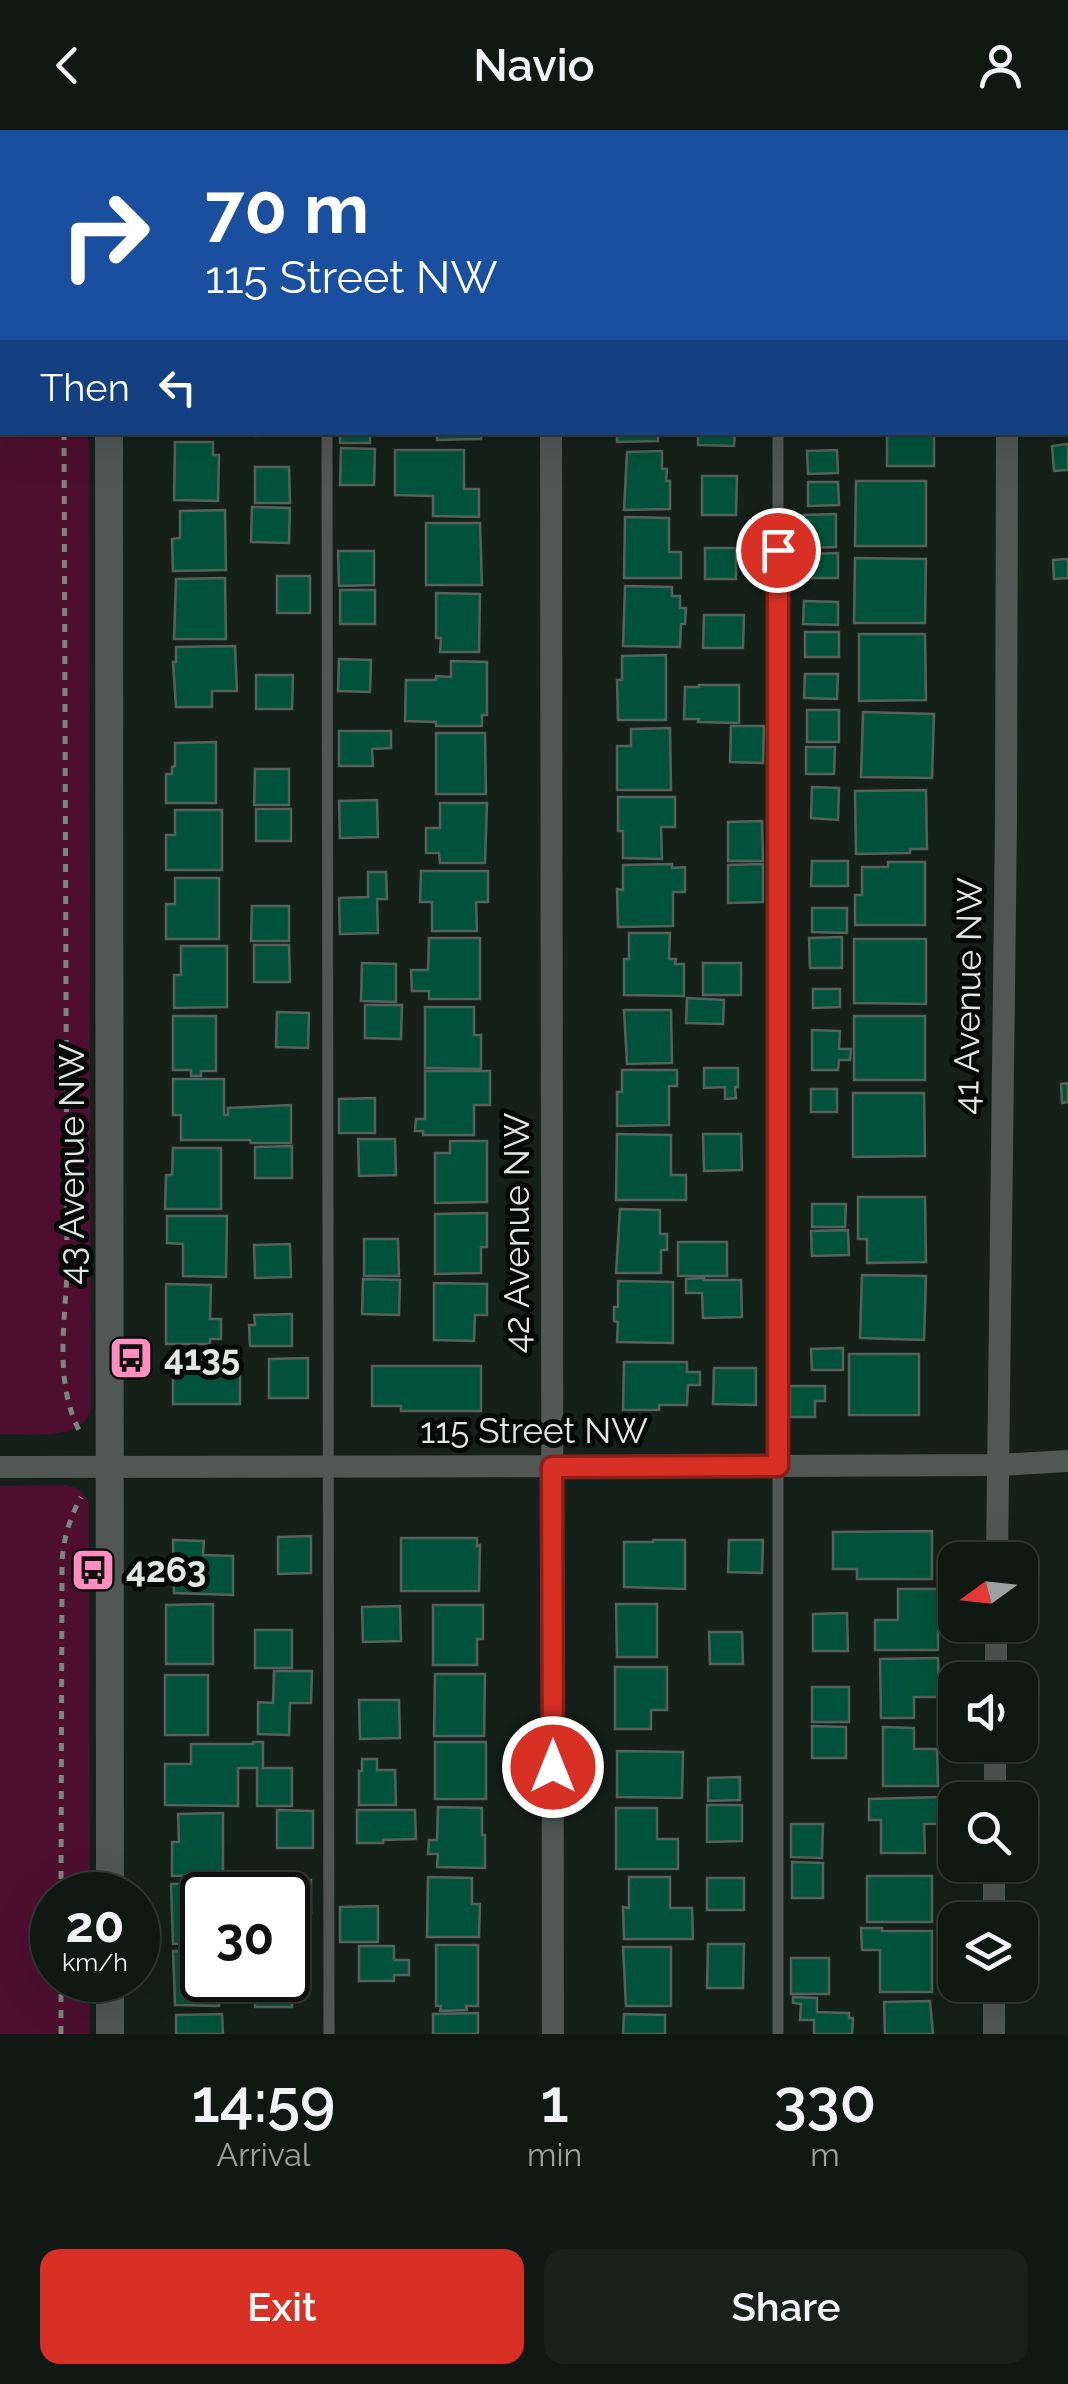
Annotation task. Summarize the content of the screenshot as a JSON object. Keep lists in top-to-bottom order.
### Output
{
  "streets": {
    "street": [
      "41 Avenue NW",
      "43 Avenue NW",
      "42 Avenue NW",
      "115 Street NW"
    ]
  },
  "crossings": [
    ["41 Avenue NW", "115 Street NW"],
    ["43 Avenue NW", "115 Street NW"],
    ["42 Avenue NW", "115 Street NW"]
  ],
  "places": {
    "bus stop": ["4135", "4263"]
  },
  "north": "left",
  "page": {
    "header": "Navio",
    "turn": ["70 m", "115 Street NW"],
    "then": "Then",
    "speed": "20 km/h",
    "limit": "30",
    "eta": [
      "14:59",
      "Arrival",
      "1",
      "min",
      "330",
      "m"
    ],
    "buttons": ["Exit", "Share"]
  }
}
